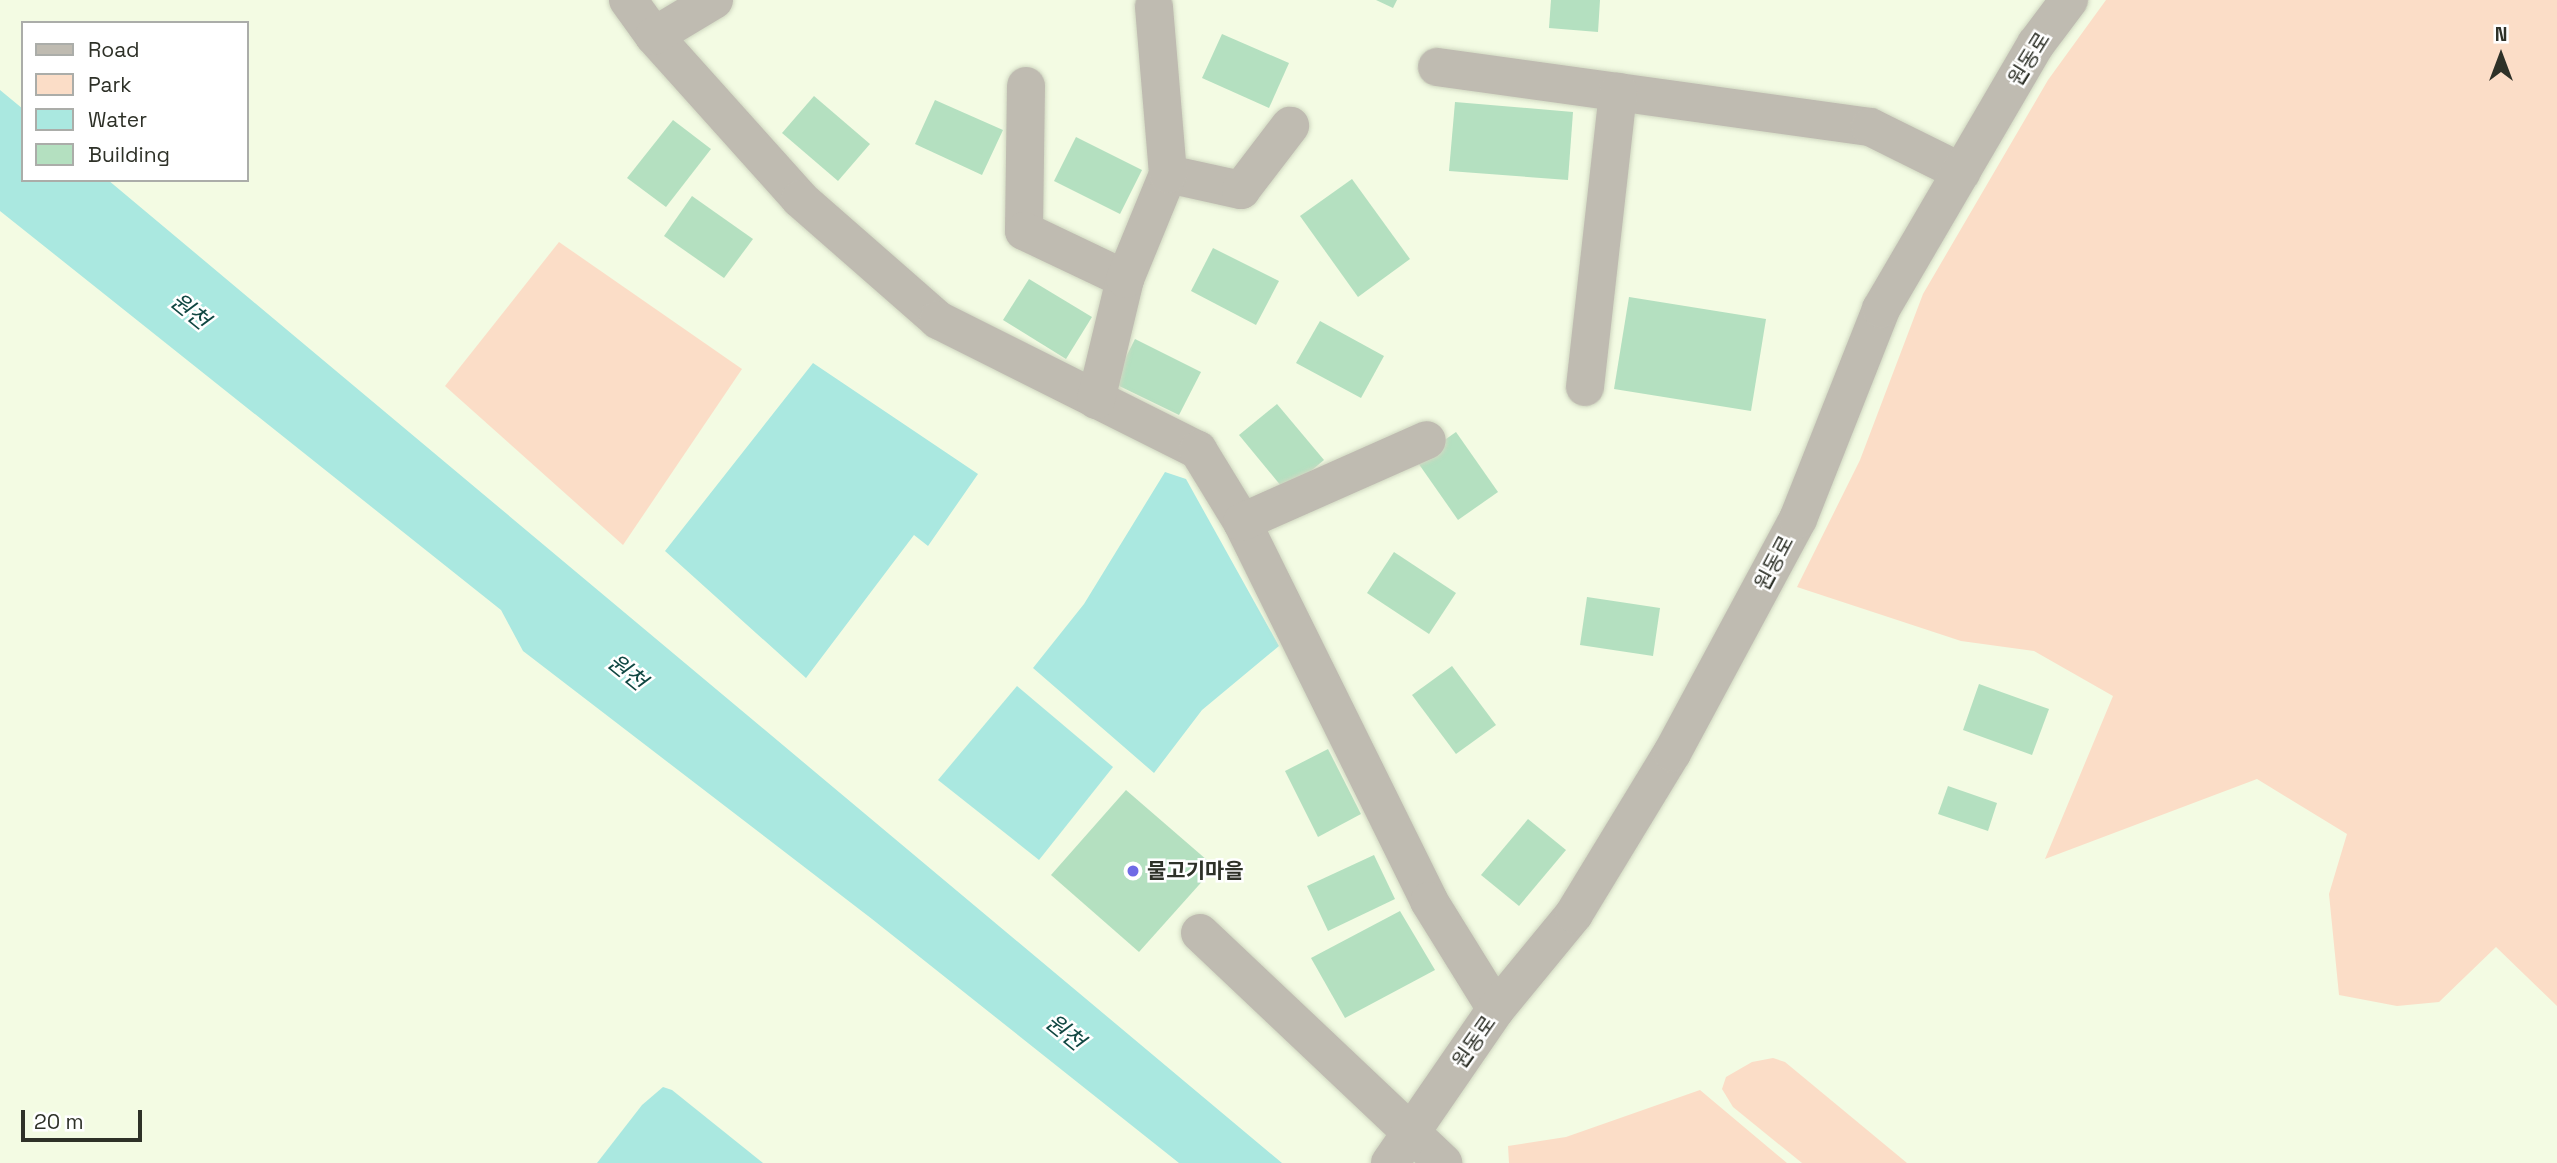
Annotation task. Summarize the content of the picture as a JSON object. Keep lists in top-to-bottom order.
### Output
{
  "streets": {
    "street": ["원동로"]
  },
  "water": ["원천"],
  "places": ["물고기마을"],
  "legend": [
    "Road",
    "Park",
    "Water",
    "Building"
  ],
  "scale_bar": "20 m",
  "north": "top"
}
